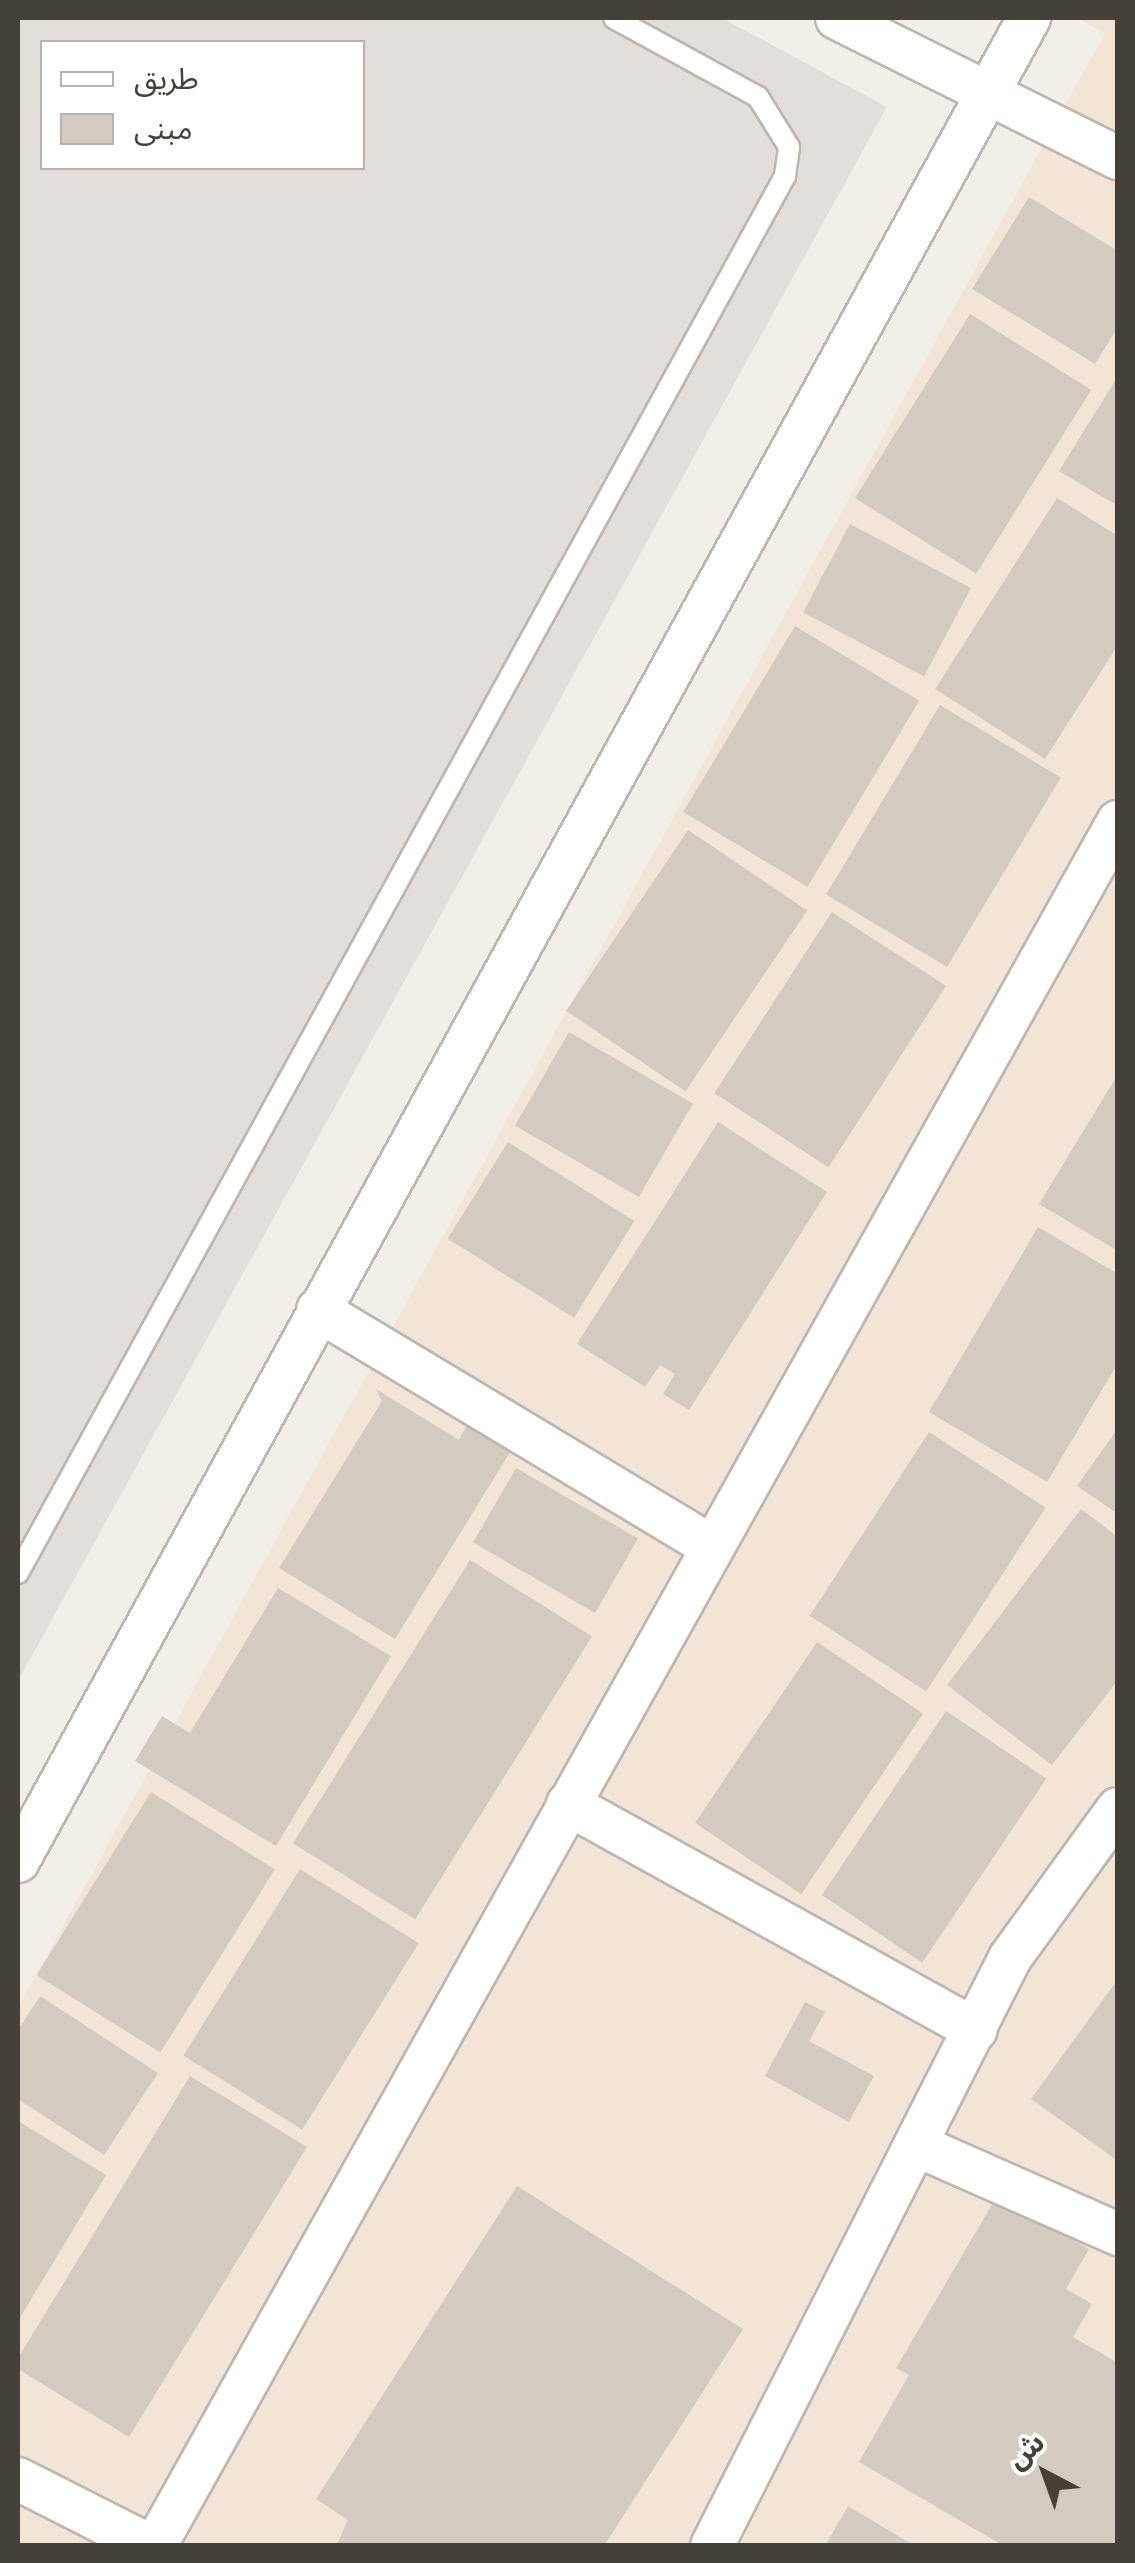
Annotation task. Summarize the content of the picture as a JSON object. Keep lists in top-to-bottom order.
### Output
{
  "legend": ["طريق", "مبنى"],
  "north": "top left"
}
